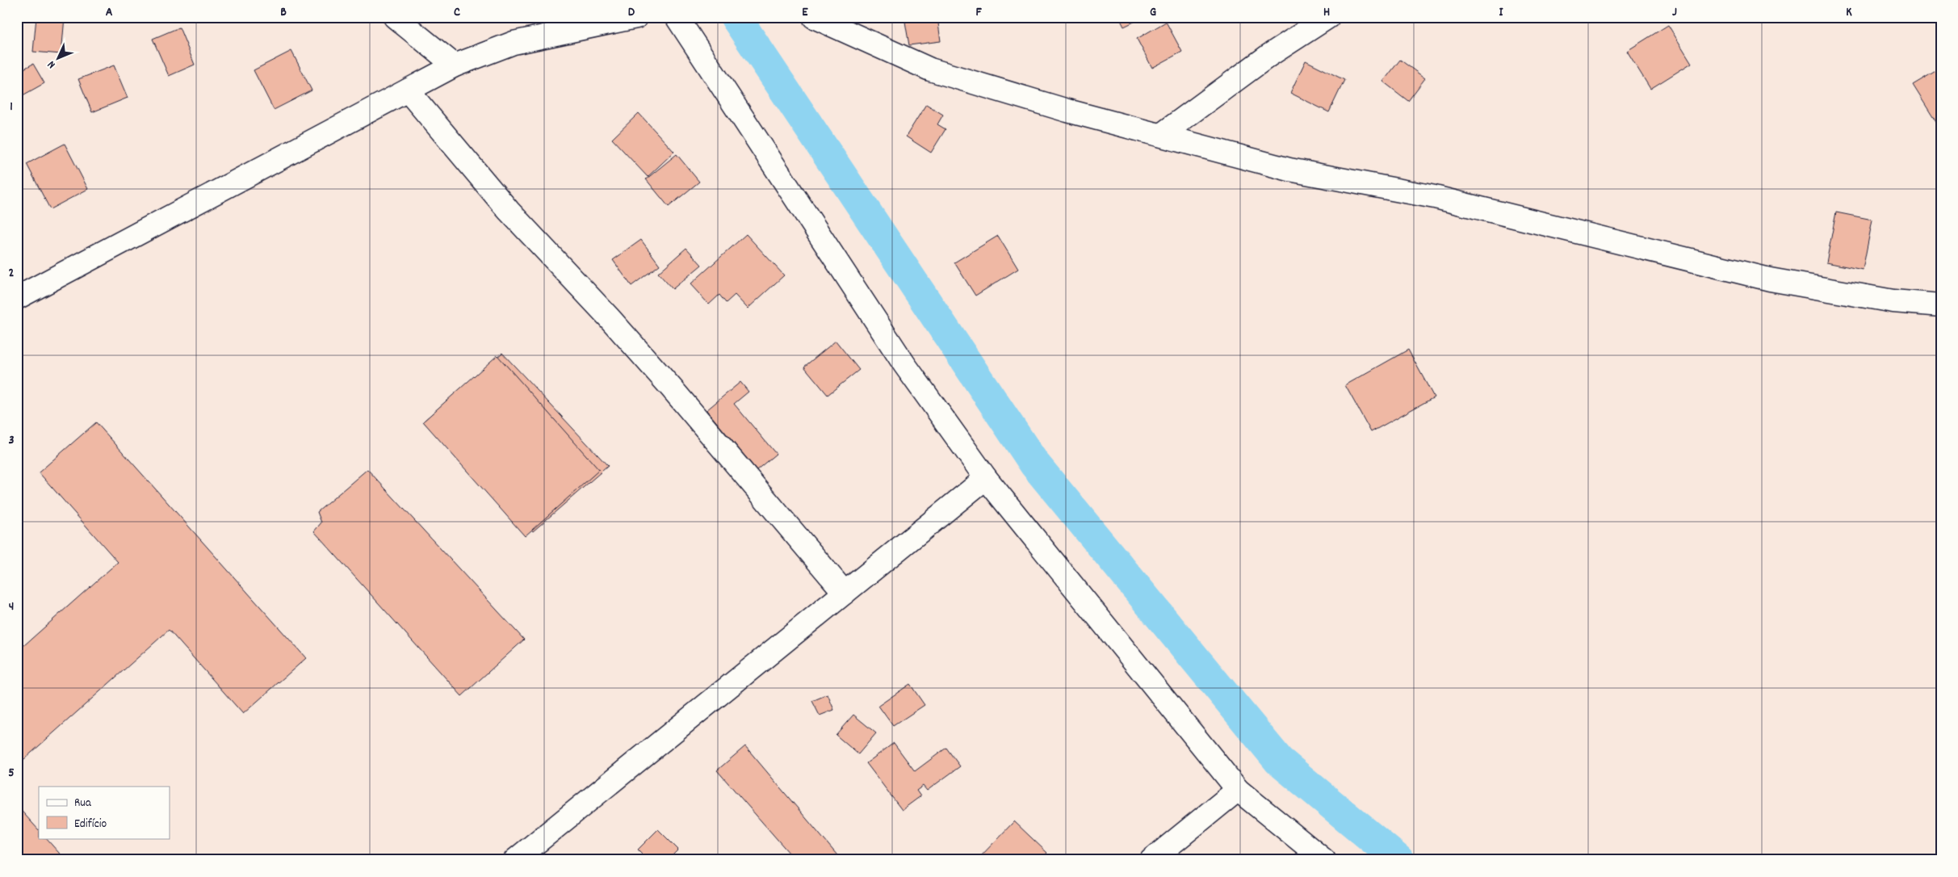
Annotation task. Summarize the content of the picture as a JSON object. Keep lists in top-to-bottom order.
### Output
{
  "legend": ["Rua", "Edifício"],
  "north": "bottom left",
  "grid": {
    "columns": [
      "A",
      "B",
      "C",
      "D",
      "E",
      "F",
      "G",
      "H",
      "I",
      "J",
      "K"
    ],
    "rows": [
      "1",
      "2",
      "3",
      "4",
      "5"
    ]
  }
}
